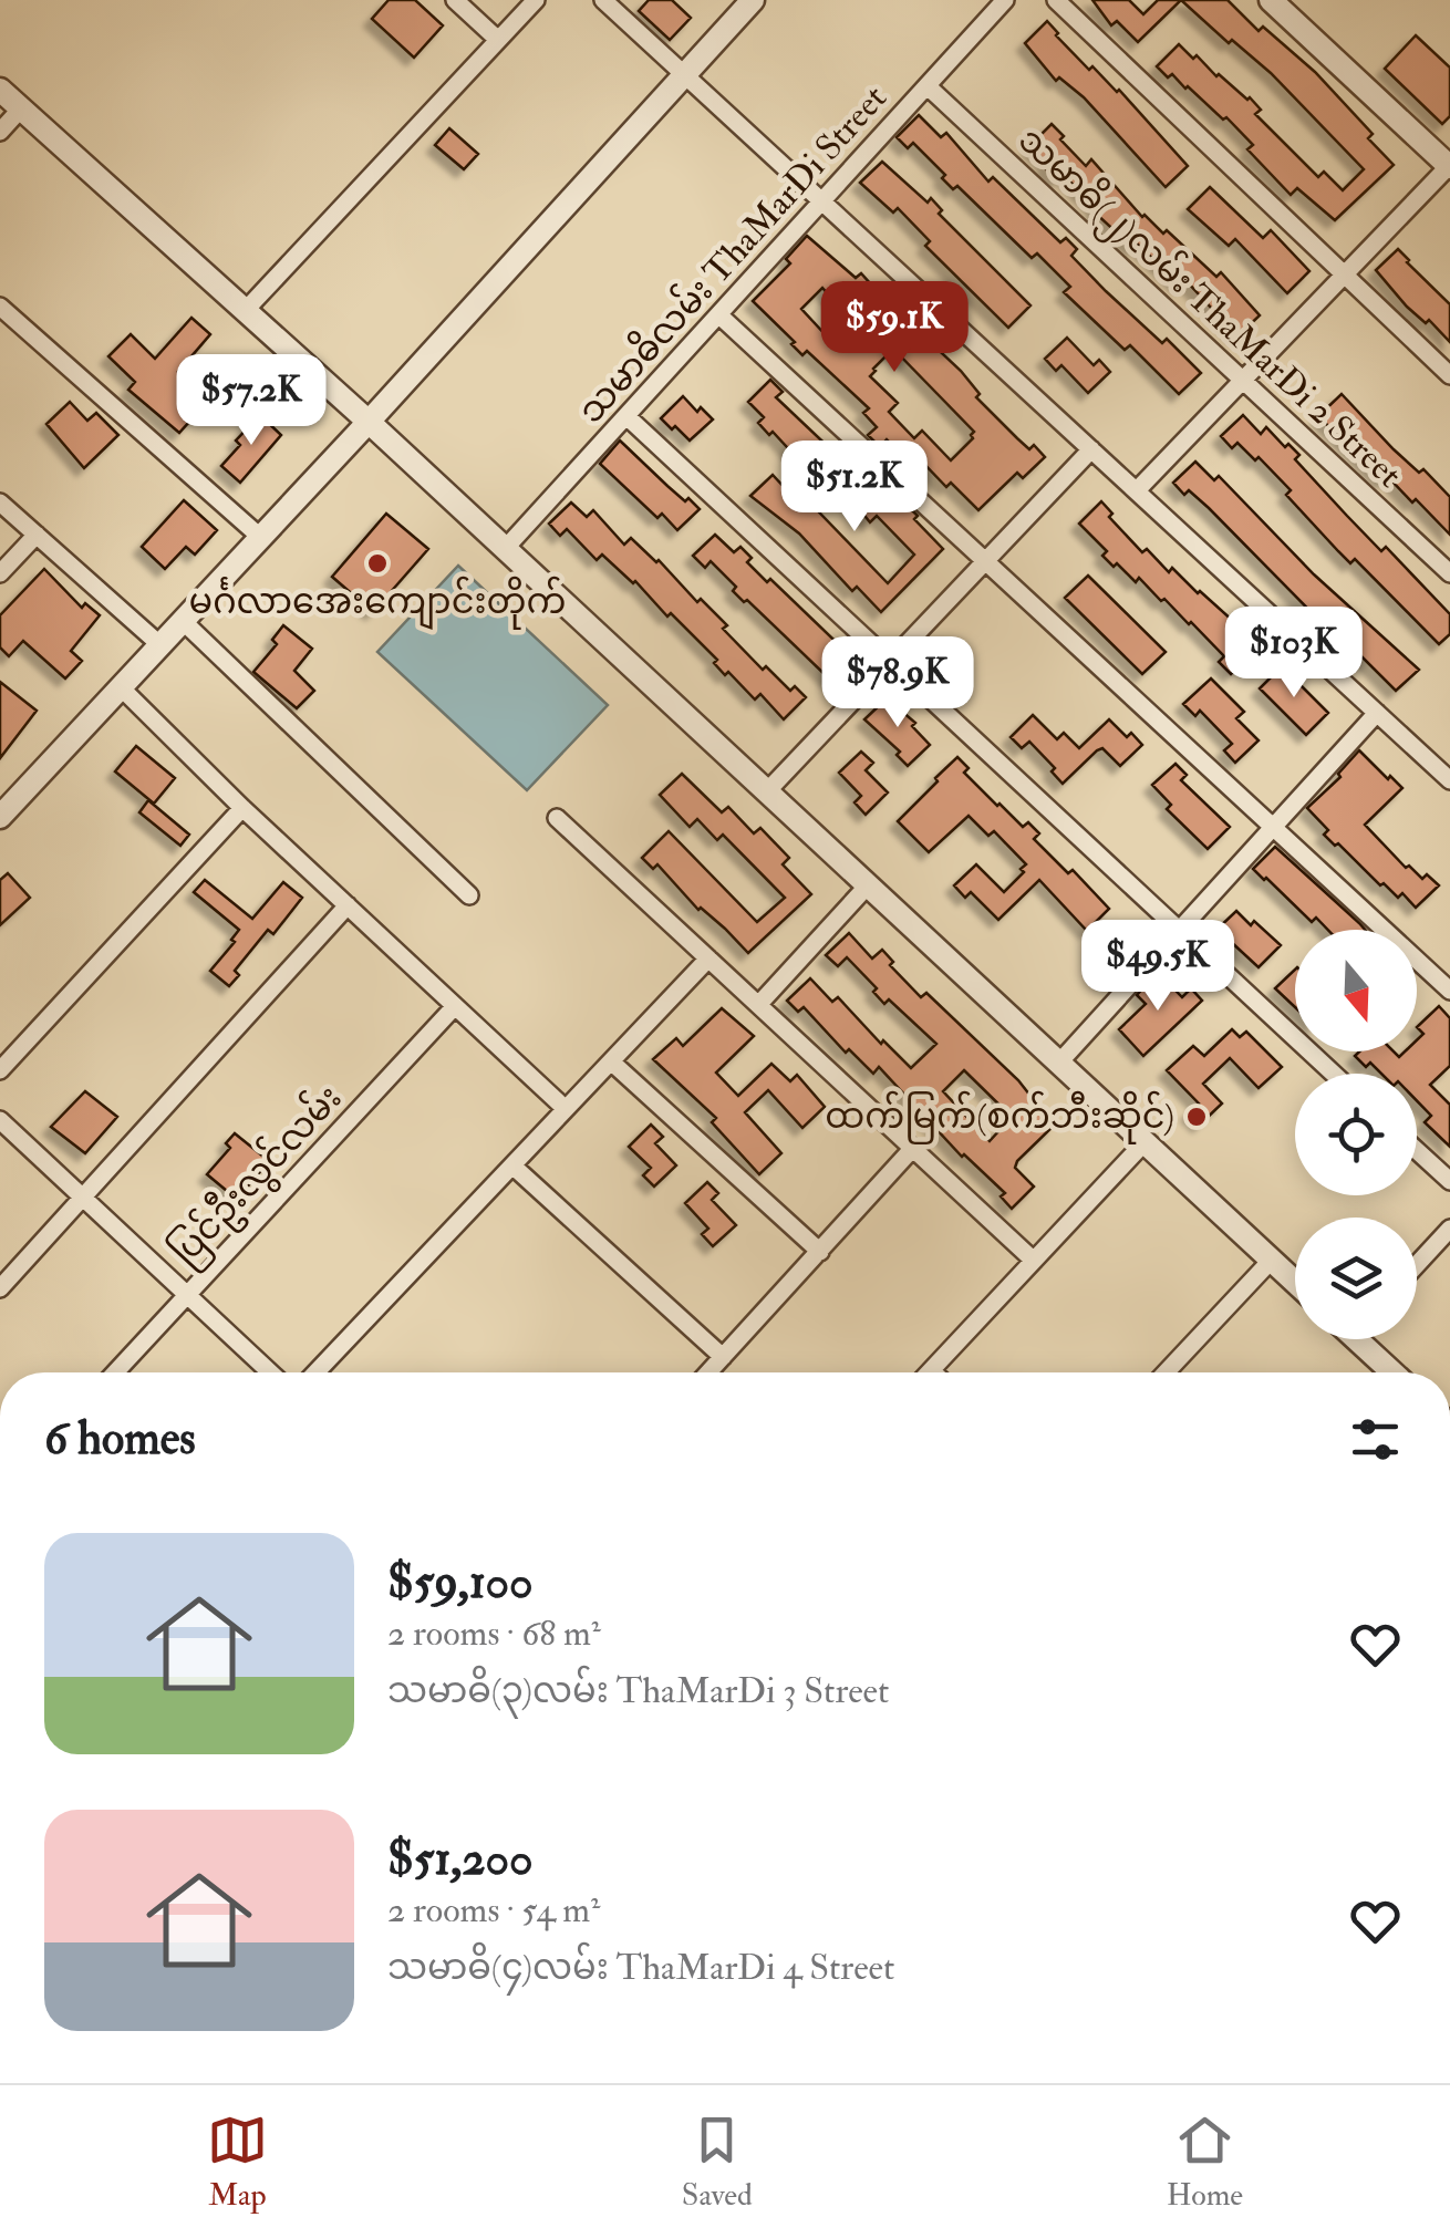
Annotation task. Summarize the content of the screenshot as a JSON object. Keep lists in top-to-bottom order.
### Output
{
  "streets": {
    "street": ["သမာဓိလမ်း ThaMarDi Street", "သမာဓိ(၂)လမ်း ThaMarDi 2 Street", "ပြင်ဦးလွင်လမ်း"]
  },
  "crossings": [
    ["သမာဓိလမ်း ThaMarDi Street", "သမာဓိ(၂)လမ်း ThaMarDi 2 Street"]
  ],
  "places": ["မင်္ဂလာအေးကျောင်းတိုက်", "ထက်မြက်(စက်ဘီးဆိုင်)"],
  "north": "bottom",
  "page": {
    "price": [
      "$59.1K",
      "$57.2K",
      "$51.2K",
      "$103K",
      "$78.9K",
      "$49.5K"
    ],
    "heading": "6 homes",
    "list": [
      {
        "name": "$59,100",
        "note": "2 rooms · 68 m² · သမာဓိ(၃)လမ်း ThaMarDi 3 Street"
      },
      {
        "name": "$51,200",
        "note": "2 rooms · 54 m² · သမာဓိ(၄)လမ်း ThaMarDi 4 Street"
      }
    ],
    "tabs": ["Map", "Saved", "Home"]
  }
}
